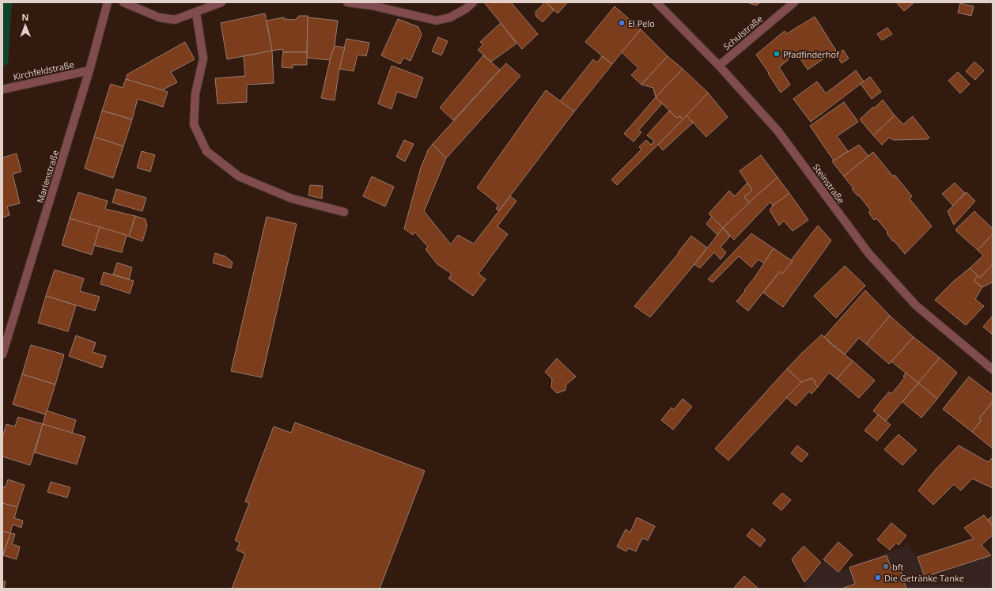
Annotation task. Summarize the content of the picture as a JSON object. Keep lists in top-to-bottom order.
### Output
{
  "streets": {
    "street": [
      "Schulstraße",
      "Kirchfeldstraße",
      "Marienstraße",
      "Steinstraße"
    ]
  },
  "crossings": [
    ["Schulstraße", "Steinstraße"],
    ["Kirchfeldstraße", "Marienstraße"]
  ],
  "places": [
    "El Pelo",
    "Pfadfinderhof",
    "bft",
    "Die Getränke Tanke"
  ],
  "north": "top"
}
